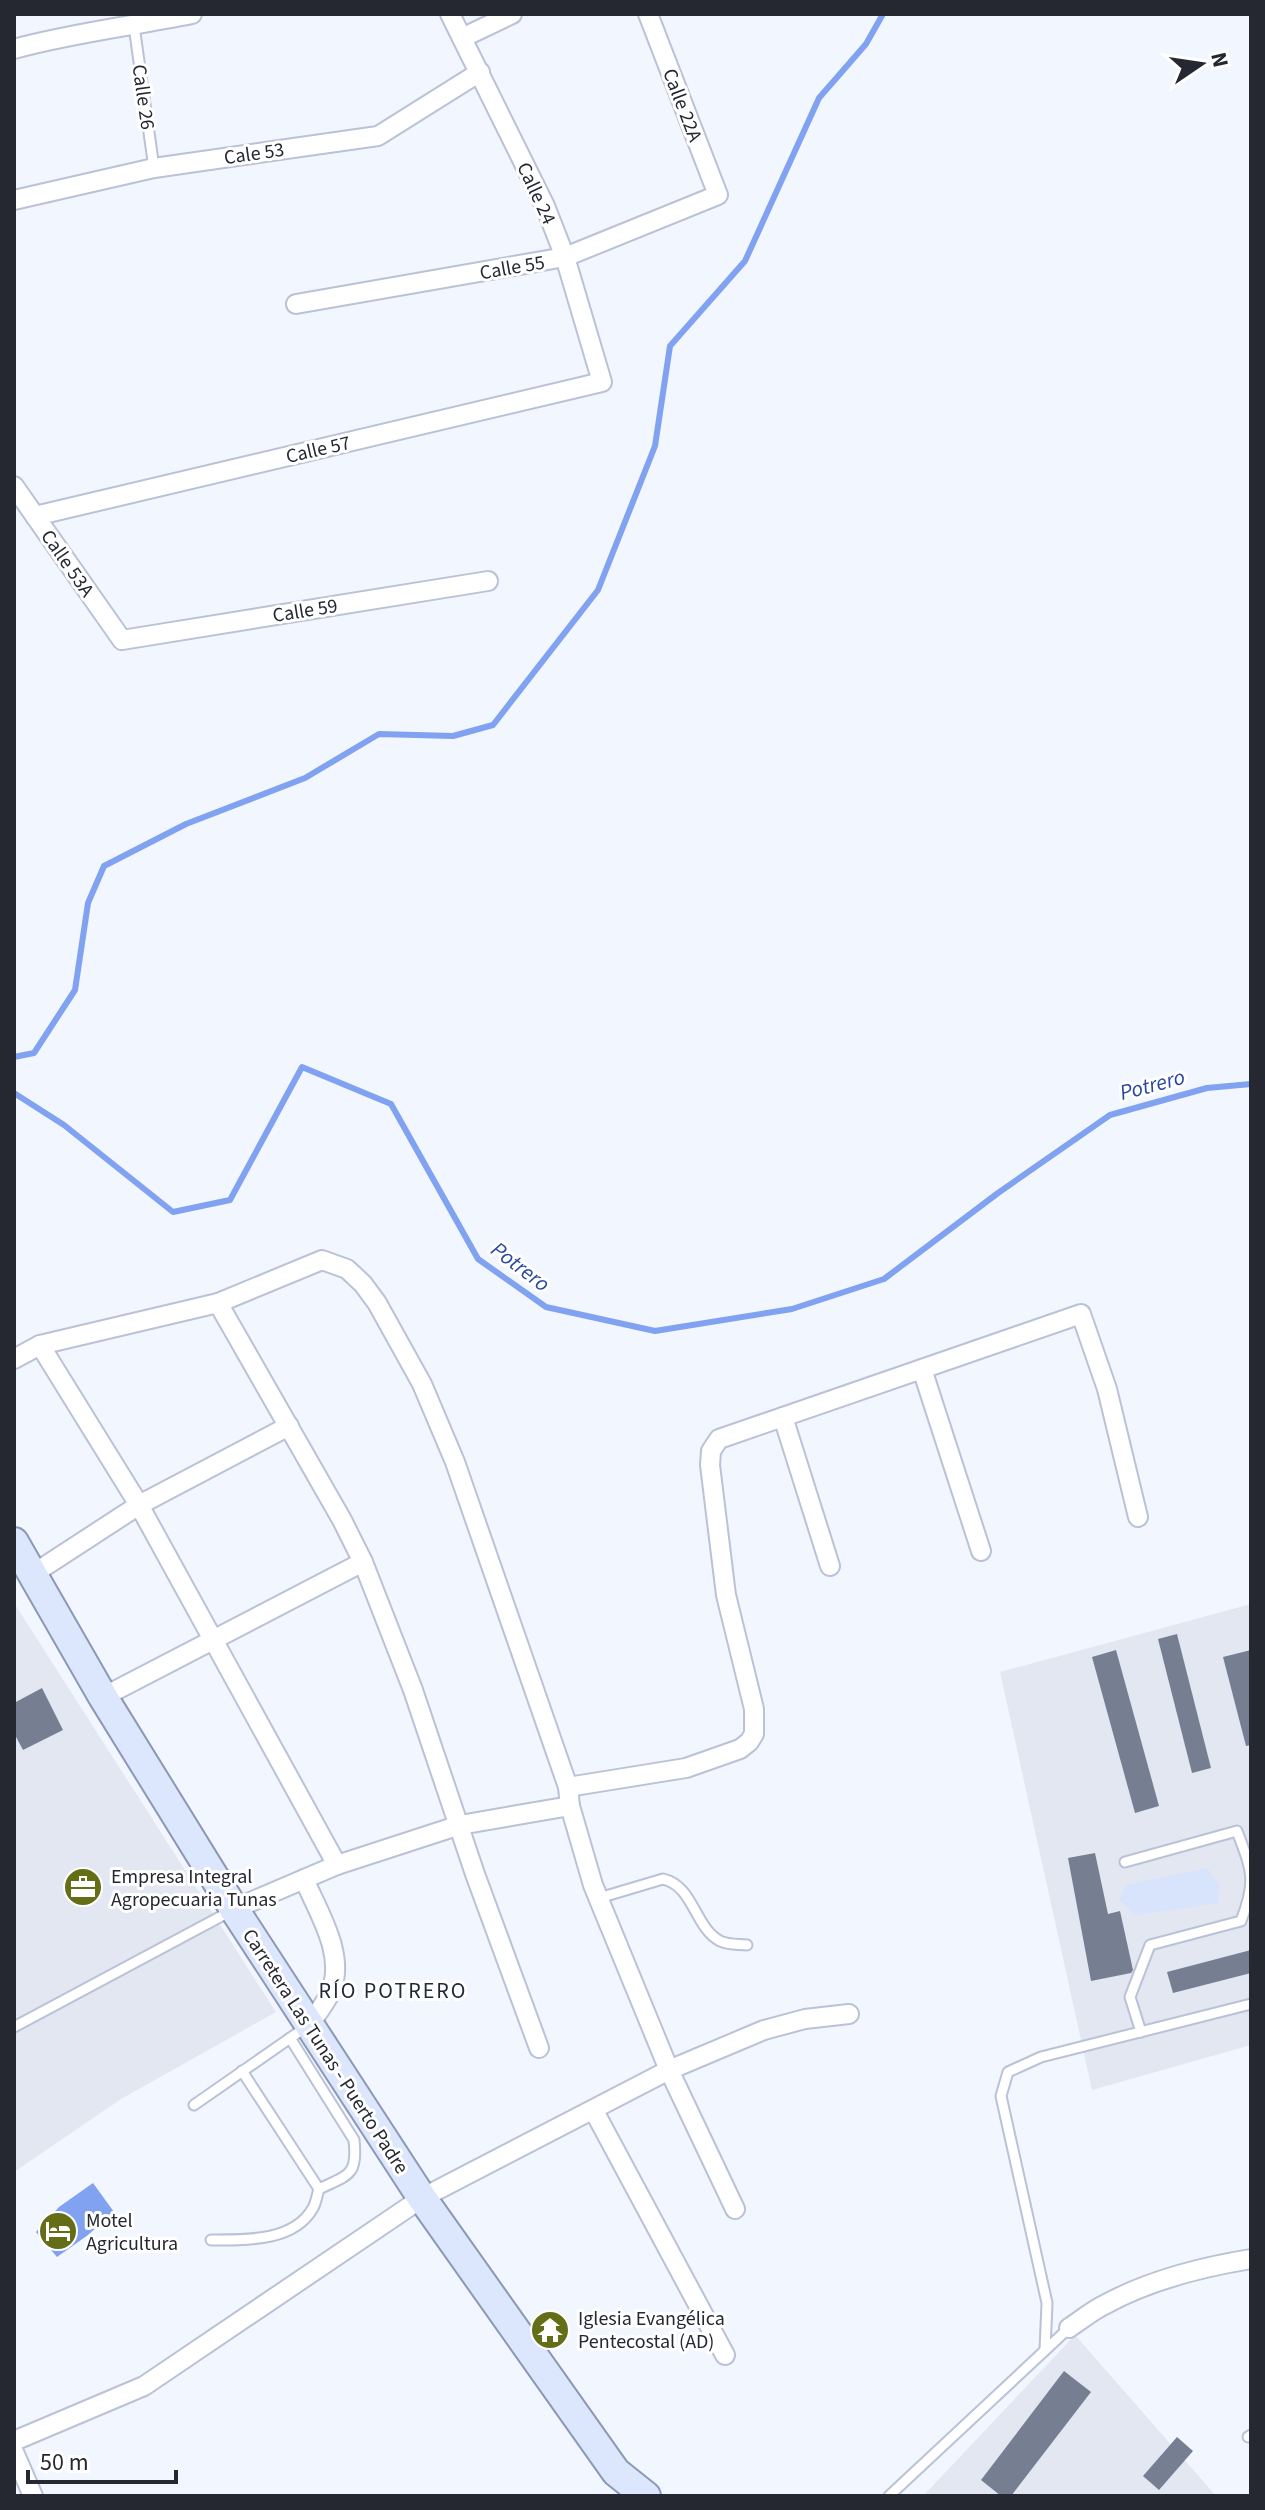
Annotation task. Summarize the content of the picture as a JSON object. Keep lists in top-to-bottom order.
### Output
{
  "streets": {
    "main road": ["Carretera Las Tunas - Puerto Padre"],
    "street": [
      "Calle 22A",
      "Cale 53",
      "Calle 24",
      "Calle 55",
      "Calle 57",
      "Calle 53A",
      "Calle 59"
    ],
    "lane": ["Calle 26"]
  },
  "crossings": [
    ["Calle 26", "Cale 53"],
    ["Calle 22A", "Calle 55"],
    ["Cale 53", "Calle 24"],
    ["Calle 24", "Calle 55"],
    ["Calle 24", "Calle 57"],
    ["Calle 57", "Calle 53A"],
    ["Calle 53A", "Calle 59"]
  ],
  "districts": ["RÍO POTRERO"],
  "water": ["Potrero"],
  "places": {
    "office": ["Empresa Integral Agropecuaria Tunas"],
    "hotel": ["Motel Agricultura"],
    "temple": ["Iglesia Evangélica Pentecostal (AD)"]
  },
  "scale_bar": "50 m",
  "north": "right"
}
